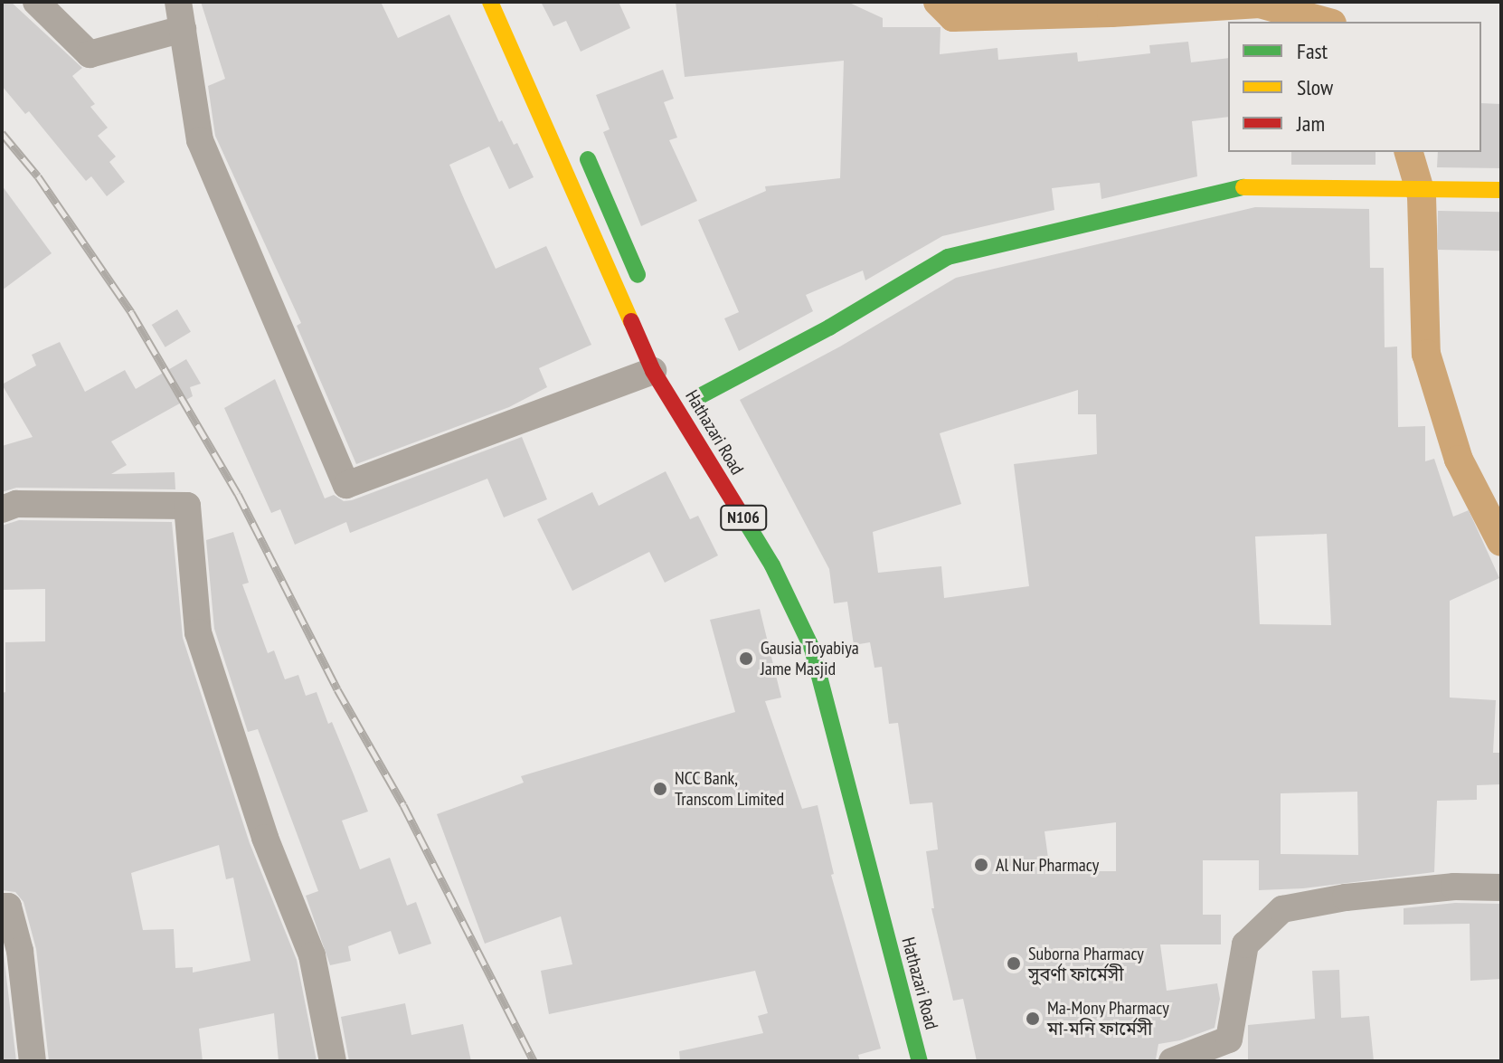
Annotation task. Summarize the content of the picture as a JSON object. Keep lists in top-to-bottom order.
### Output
{
  "streets": {
    "main road": ["Hathazari Road", "N106"]
  },
  "places": [
    "Gausia Toyabiya Jame Masjid",
    "NCC Bank, Transcom Limited",
    "Al Nur Pharmacy",
    "Suborna Pharmacy সুবর্ণা ফার্মেসী",
    "Ma-Mony Pharmacy মা-মনি ফার্মেসী"
  ],
  "legend": ["Fast", "Slow", "Jam"]
}
